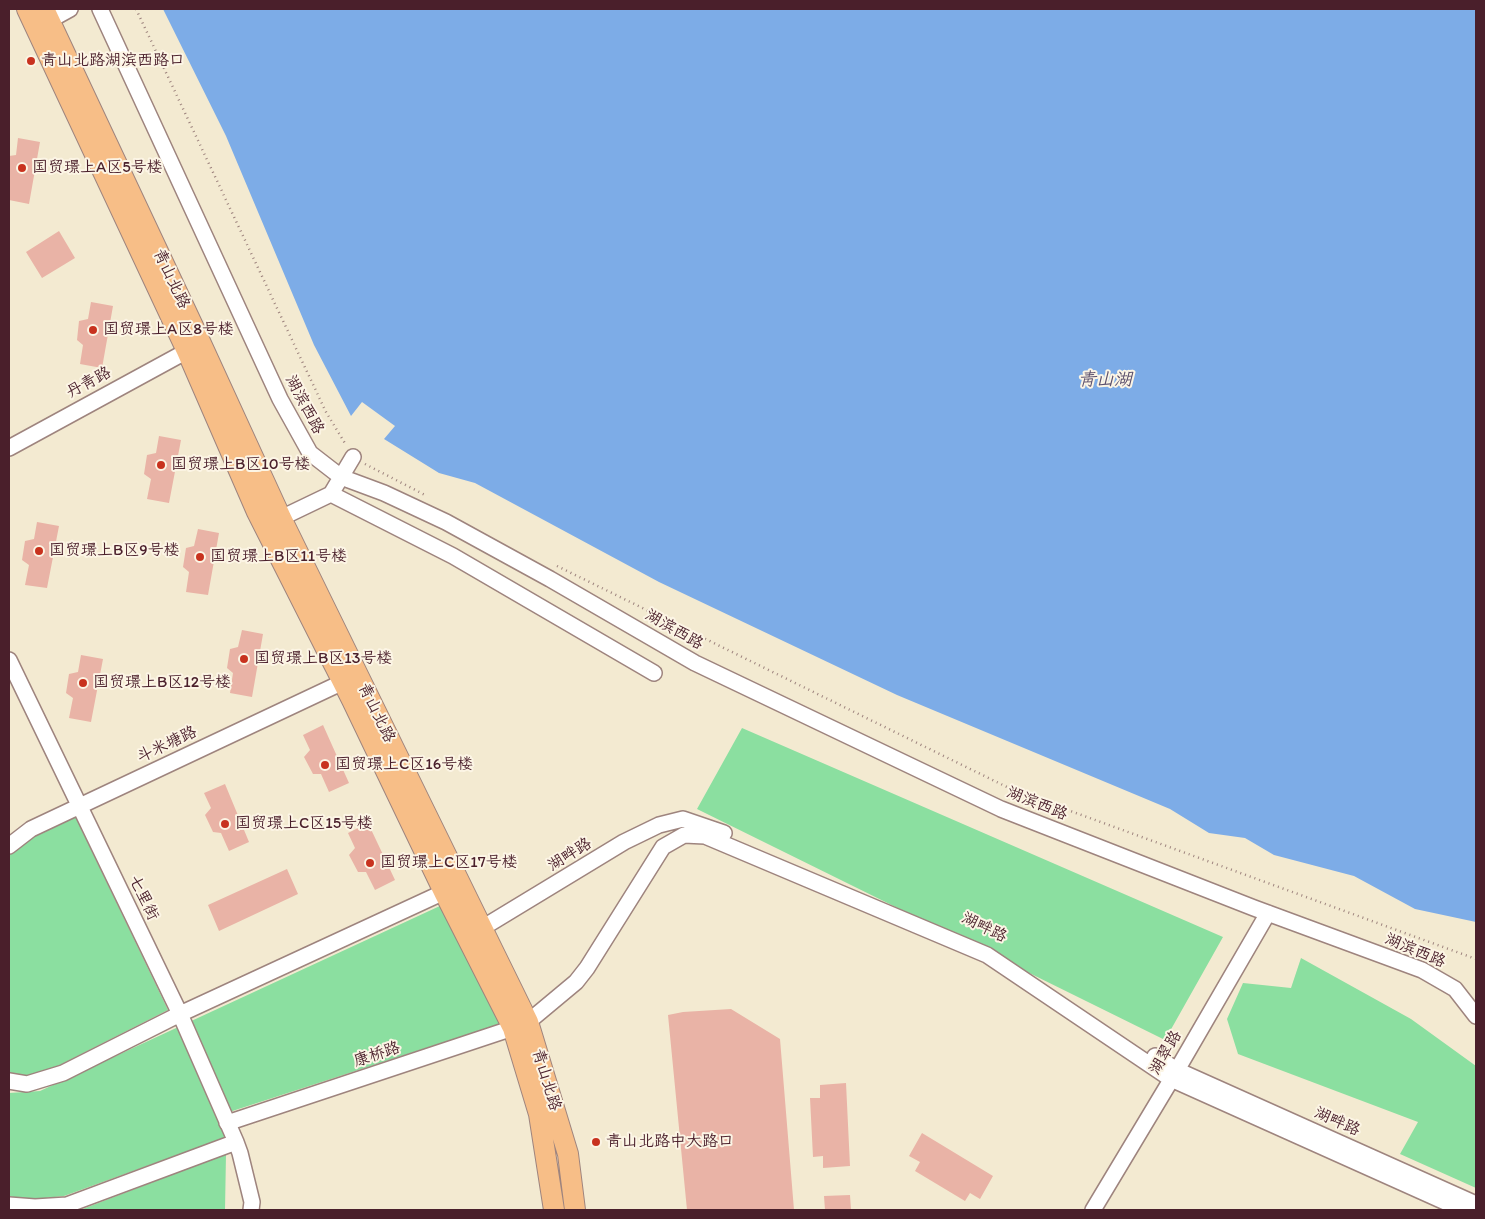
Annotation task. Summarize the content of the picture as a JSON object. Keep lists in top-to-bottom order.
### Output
{
  "streets": {
    "main road": ["青山北路"],
    "street": [
      "丹青路",
      "湖滨西路",
      "斗米塘路",
      "湖畔路",
      "七里街",
      "湖翠路",
      "康桥路"
    ]
  },
  "crossings": [
    ["青山北路", "丹青路"],
    ["青山北路", "斗米塘路"],
    ["青山北路", "湖畔路"],
    ["青山北路", "康桥路"],
    ["湖滨西路", "湖翠路"],
    ["斗米塘路", "七里街"],
    ["湖畔路", "湖翠路"],
    ["湖畔路", "康桥路"],
    ["七里街", "康桥路"]
  ],
  "water": ["青山湖"],
  "places": [
    "青山北路湖滨西路口",
    "国贸璟上A区5号楼",
    "国贸璟上A区8号楼",
    "国贸璟上B区10号楼",
    "国贸璟上B区9号楼",
    "国贸璟上B区11号楼",
    "国贸璟上B区13号楼",
    "国贸璟上B区12号楼",
    "国贸璟上C区16号楼",
    "国贸璟上C区15号楼",
    "国贸璟上C区17号楼",
    "青山北路中大路口"
  ]
}
